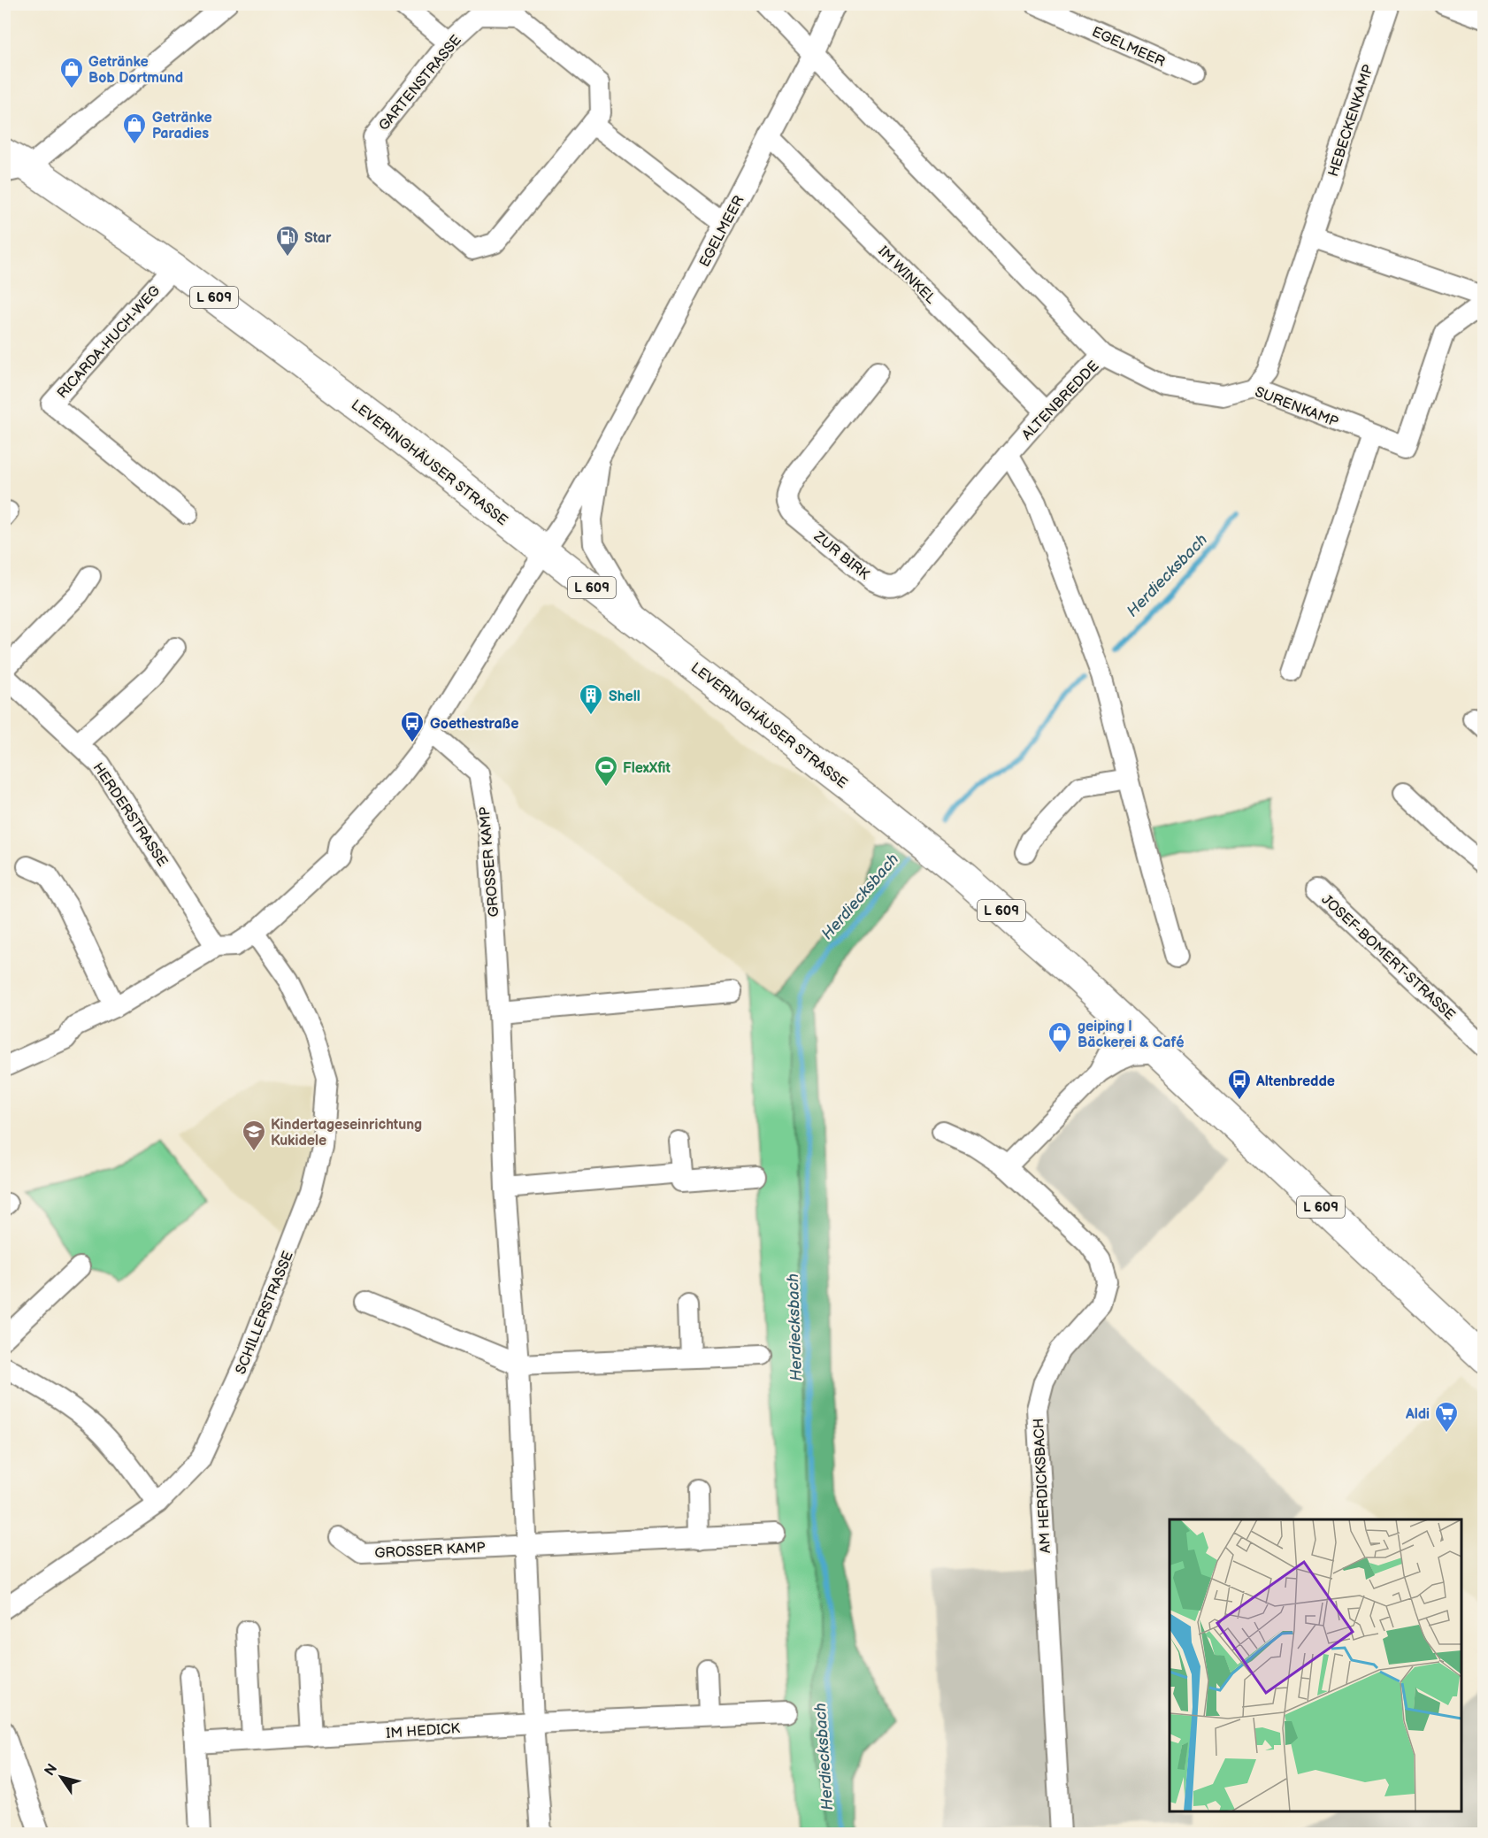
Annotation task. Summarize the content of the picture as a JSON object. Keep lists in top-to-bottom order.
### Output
{
  "streets": {
    "main road": ["L 609", "LEVERINGHÄUSER STRASSE"],
    "street": [
      "EGELMEER",
      "GARTENSTRASSE",
      "HEBECKENKAMP",
      "IM WINKEL",
      "RICARDA-HUCH-WEG",
      "ALTENBREDDE",
      "SURENKAMP",
      "ZUR BIRK",
      "HERDERSTRASSE",
      "GROSSER KAMP",
      "JOSEF-BOMERT-STRASSE",
      "SCHILLERSTRASSE",
      "AM HERDICKSBACH",
      "IM HEDICK"
    ]
  },
  "crossings": [
    ["EGELMEER", "IM WINKEL"],
    ["EGELMEER", "ALTENBREDDE"],
    ["EGELMEER", "LEVERINGHÄUSER STRASSE"],
    ["HEBECKENKAMP", "SURENKAMP"],
    ["IM WINKEL", "ALTENBREDDE"],
    ["RICARDA-HUCH-WEG", "LEVERINGHÄUSER STRASSE"],
    ["ALTENBREDDE", "SURENKAMP"],
    ["ALTENBREDDE", "ZUR BIRK"],
    ["GROSSER KAMP", "IM HEDICK"]
  ],
  "water": ["Herdiecksbach"],
  "places": {
    "shop": ["Getränke Bob Dortmund", "Getränke Paradies", "geiping | Bäckerei & Café"],
    "fuel station": ["Star"],
    "building": ["Shell"],
    "bus stop": ["Goethestraße", "Altenbredde"],
    "sports": ["FlexXfit"],
    "school or university": ["Kindertageseinrichtung Kukidele"],
    "supermarket": ["Aldi"]
  },
  "north": "top left"
}
